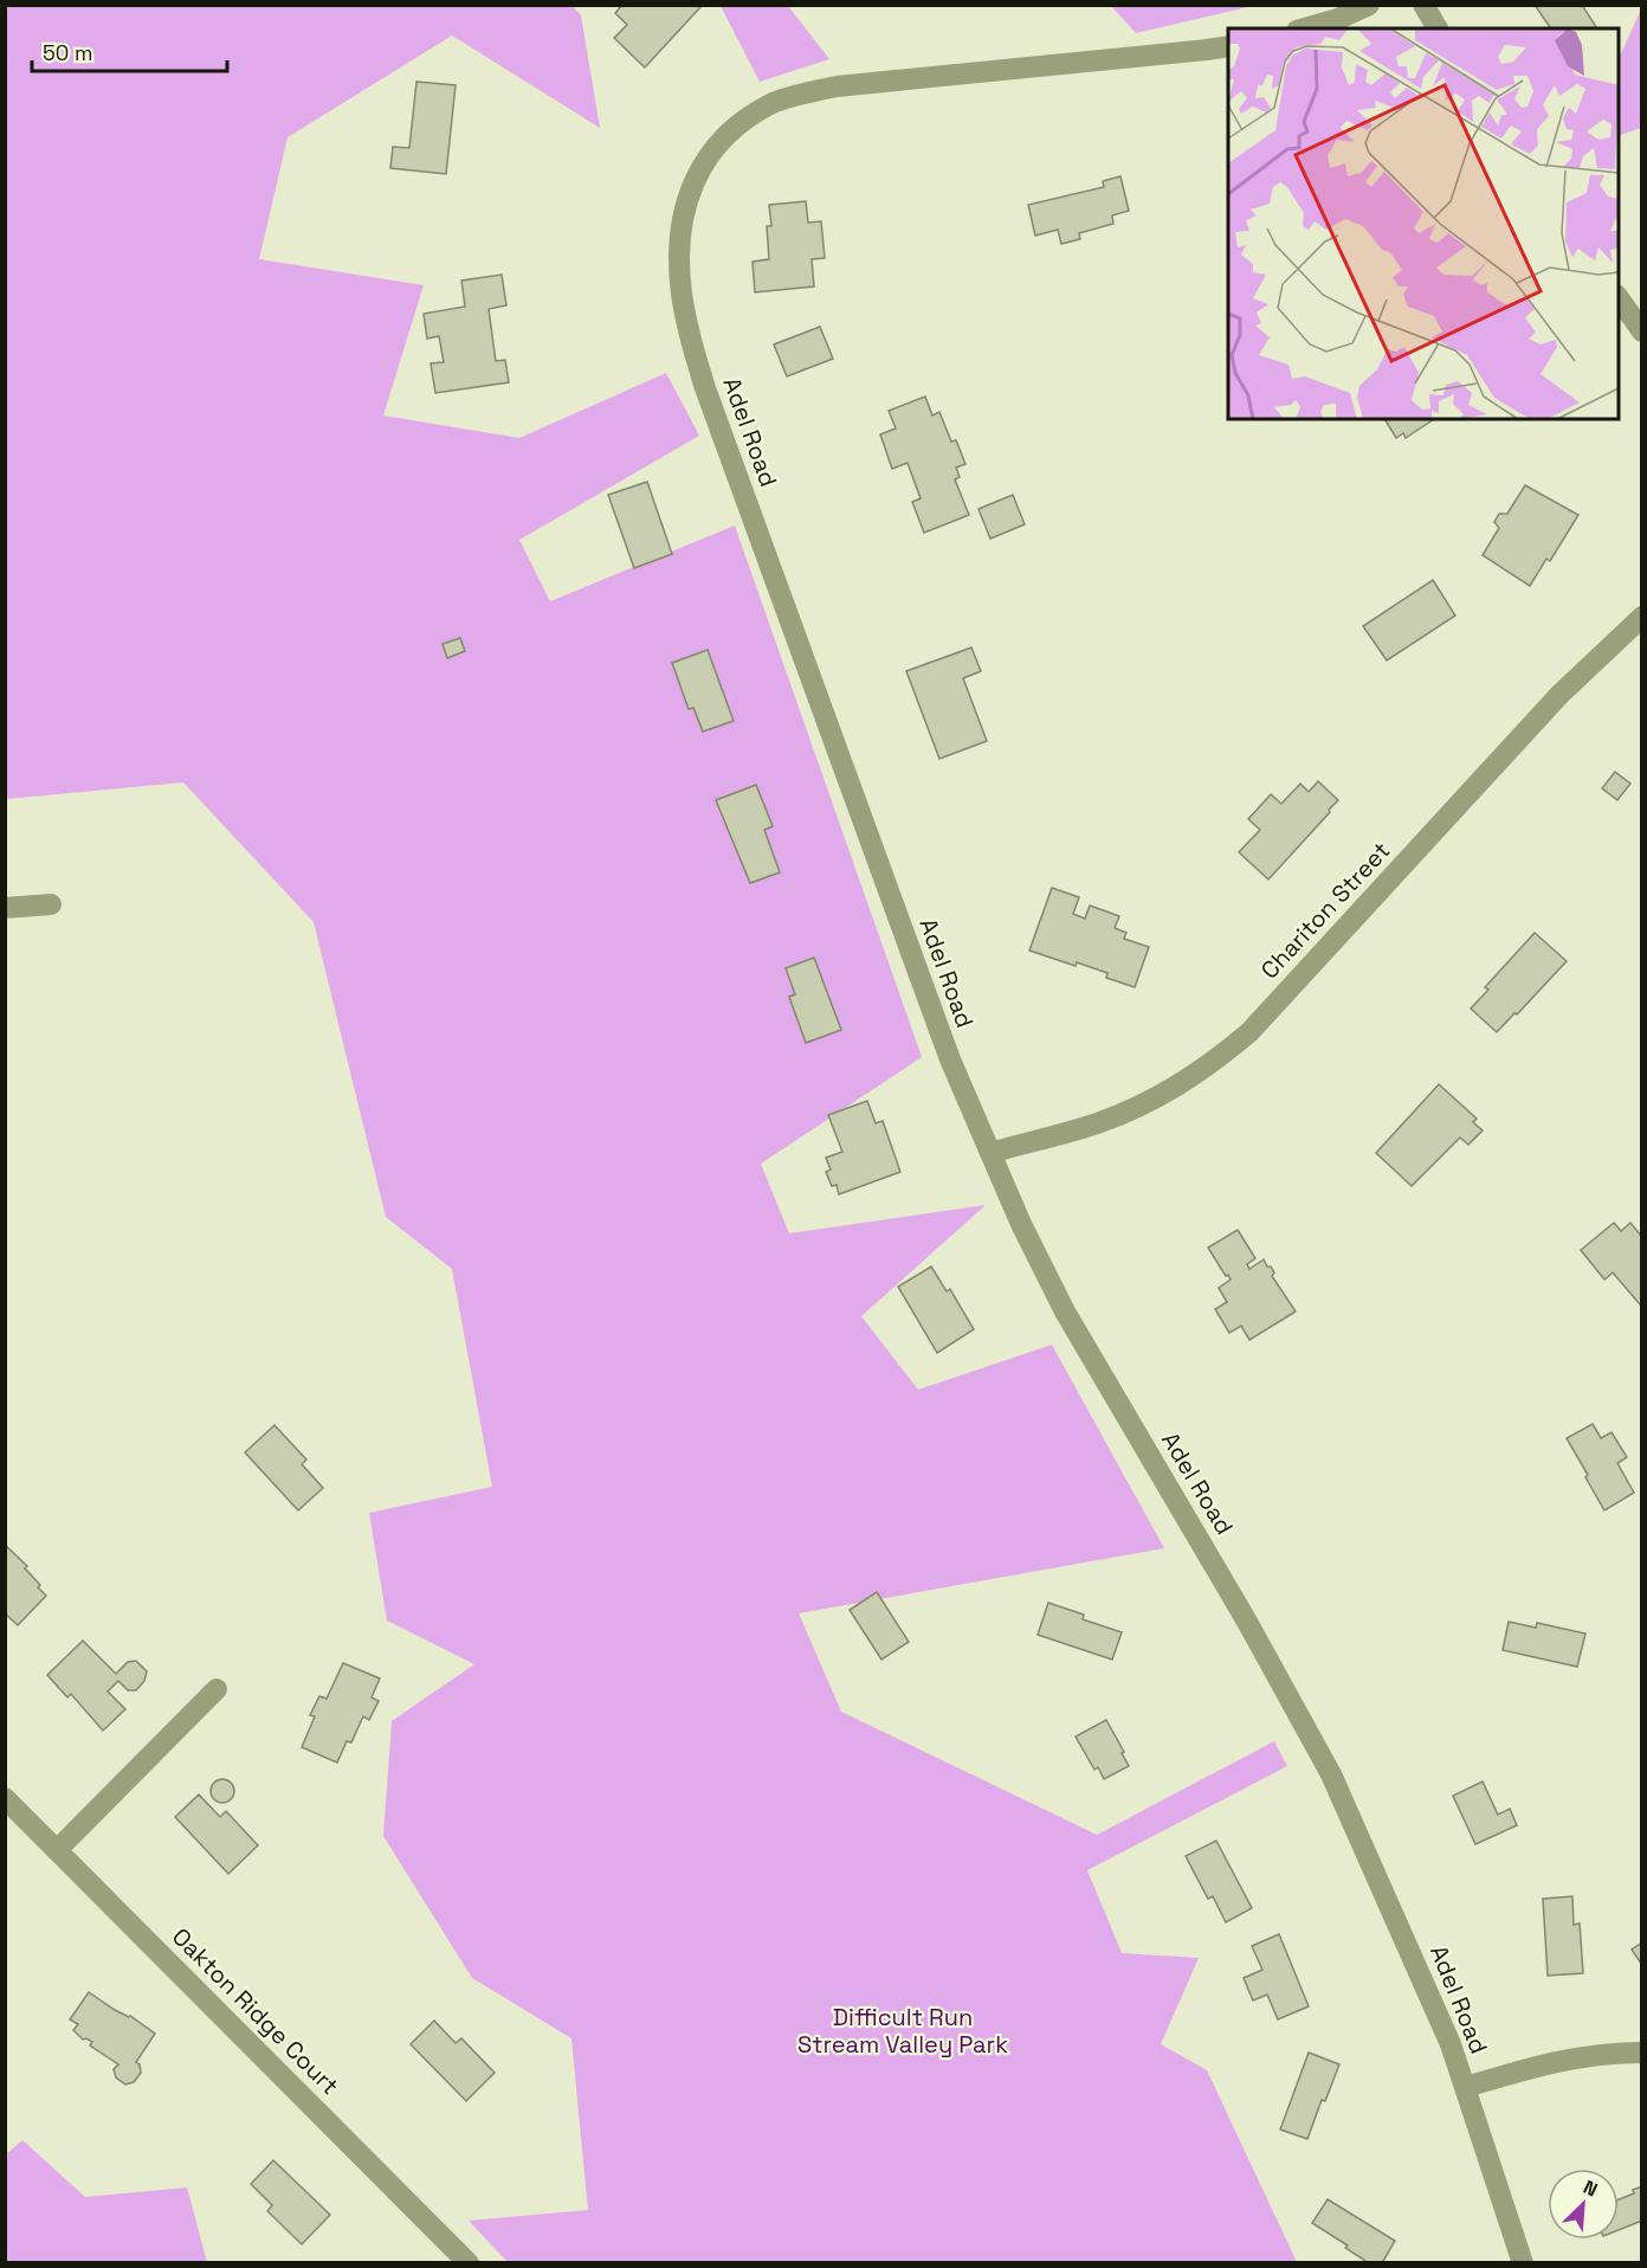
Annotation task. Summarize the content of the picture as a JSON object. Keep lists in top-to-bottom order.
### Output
{
  "streets": {
    "street": ["Adel Road", "Chariton Street", "Oakton Ridge Court"]
  },
  "crossings": [
    ["Adel Road", "Chariton Street"]
  ],
  "parks": ["Difficult Run Stream Valley Park"],
  "scale_bar": "50 m",
  "north": "top right"
}
